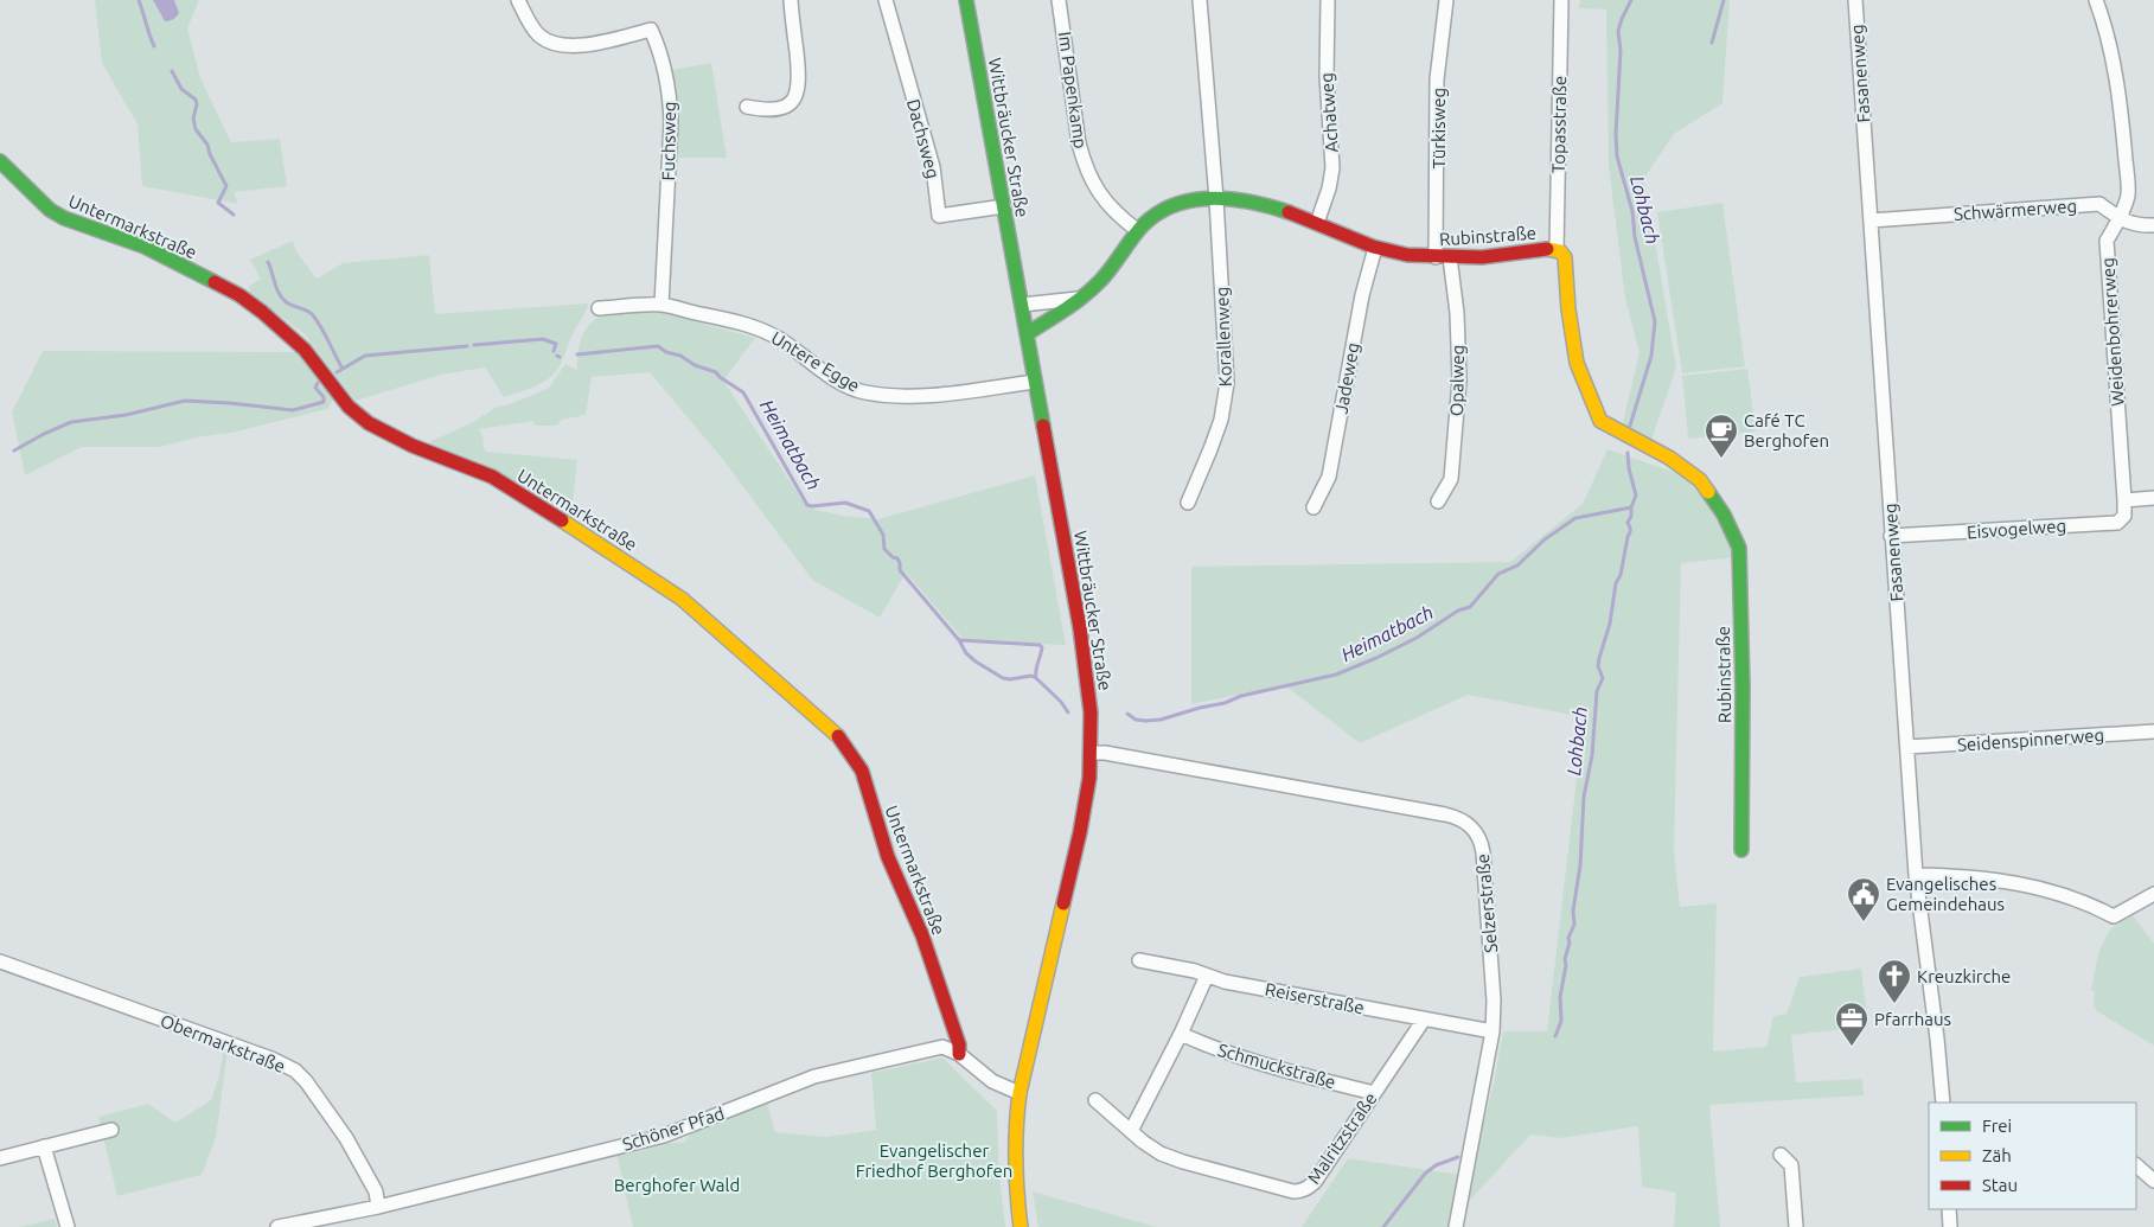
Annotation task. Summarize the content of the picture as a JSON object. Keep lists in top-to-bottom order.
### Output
{
  "streets": {
    "street": [
      "Fasanenweg",
      "Im Papenkamp",
      "Achatweg",
      "Topasstraße",
      "Türkisweg",
      "Wittbräucker Straße",
      "Dachsweg",
      "Fuchsweg",
      "Schwärmerweg",
      "Untermarkstraße",
      "Rubinstraße",
      "Weidenbohrerweg",
      "Korallenweg",
      "Untere Egge",
      "Jadeweg",
      "Opalweg",
      "Eisvogelweg",
      "Seidenspinnerweg",
      "Selzerstraße",
      "Reiserstraße",
      "Obermarkstraße",
      "Schmuckstraße",
      "Schöner Pfad",
      "Malritzstraße"
    ]
  },
  "crossings": [
    ["Fasanenweg", "Schwärmerweg"],
    ["Fasanenweg", "Eisvogelweg"],
    ["Fasanenweg", "Seidenspinnerweg"],
    ["Im Papenkamp", "Rubinstraße"],
    ["Achatweg", "Rubinstraße"],
    ["Topasstraße", "Rubinstraße"],
    ["Türkisweg", "Rubinstraße"],
    ["Wittbräucker Straße", "Dachsweg"],
    ["Wittbräucker Straße", "Rubinstraße"],
    ["Wittbräucker Straße", "Untere Egge"],
    ["Wittbräucker Straße", "Selzerstraße"],
    ["Fuchsweg", "Untere Egge"],
    ["Schwärmerweg", "Weidenbohrerweg"],
    ["Untermarkstraße", "Schöner Pfad"],
    ["Rubinstraße", "Korallenweg"],
    ["Rubinstraße", "Jadeweg"],
    ["Rubinstraße", "Opalweg"],
    ["Weidenbohrerweg", "Eisvogelweg"],
    ["Selzerstraße", "Reiserstraße"],
    ["Reiserstraße", "Malritzstraße"],
    ["Obermarkstraße", "Schöner Pfad"],
    ["Schmuckstraße", "Malritzstraße"]
  ],
  "water": ["Lohbach", "Heimatbach"],
  "parks": ["Evangelischer Friedhof Berghofen", "Berghofer Wald"],
  "places": {
    "cafe": ["Café TC Berghofen"],
    "public building": ["Evangelisches Gemeindehaus"],
    "church": ["Kreuzkirche"],
    "office": ["Pfarrhaus"]
  },
  "legend": ["Frei", "Zäh", "Stau"]
}
